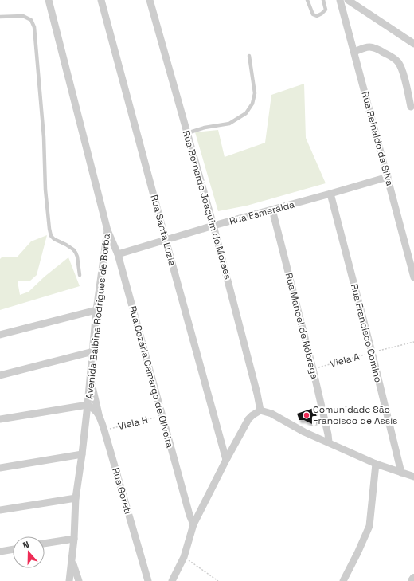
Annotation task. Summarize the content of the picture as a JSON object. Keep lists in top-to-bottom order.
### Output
{
  "streets": {
    "street": [
      "Rua Reinaldo da Silva",
      "Rua Bernardo Joaquim de Moraes",
      "Rua Esmeralda",
      "Rua Santa Luzia",
      "Avenida Balbina Rodrigues de Borba",
      "Rua Manoel de Nóbrega",
      "Rua Francisco Comino",
      "Rua Cezária Camargo de Oliveira",
      "Rua Goreti"
    ],
    "path": ["Viela A", "Viela H"]
  },
  "crossings": [
    ["Rua Reinaldo da Silva", "Rua Esmeralda"],
    ["Rua Bernardo Joaquim de Moraes", "Rua Esmeralda"],
    ["Rua Esmeralda", "Rua Santa Luzia"],
    ["Rua Esmeralda", "Rua Manoel de Nóbrega"],
    ["Rua Esmeralda", "Rua Francisco Comino"],
    ["Rua Esmeralda", "Rua Cezária Camargo de Oliveira"],
    ["Avenida Balbina Rodrigues de Borba", "Rua Cezária Camargo de Oliveira"],
    ["Avenida Balbina Rodrigues de Borba", "Rua Goreti"],
    ["Rua Manoel de Nóbrega", "Viela A"],
    ["Rua Francisco Comino", "Viela A"],
    ["Rua Cezária Camargo de Oliveira", "Viela H"],
    ["Viela H", "Rua Goreti"]
  ],
  "places": ["Comunidade São Francisco de Assis"],
  "north": "top"
}
